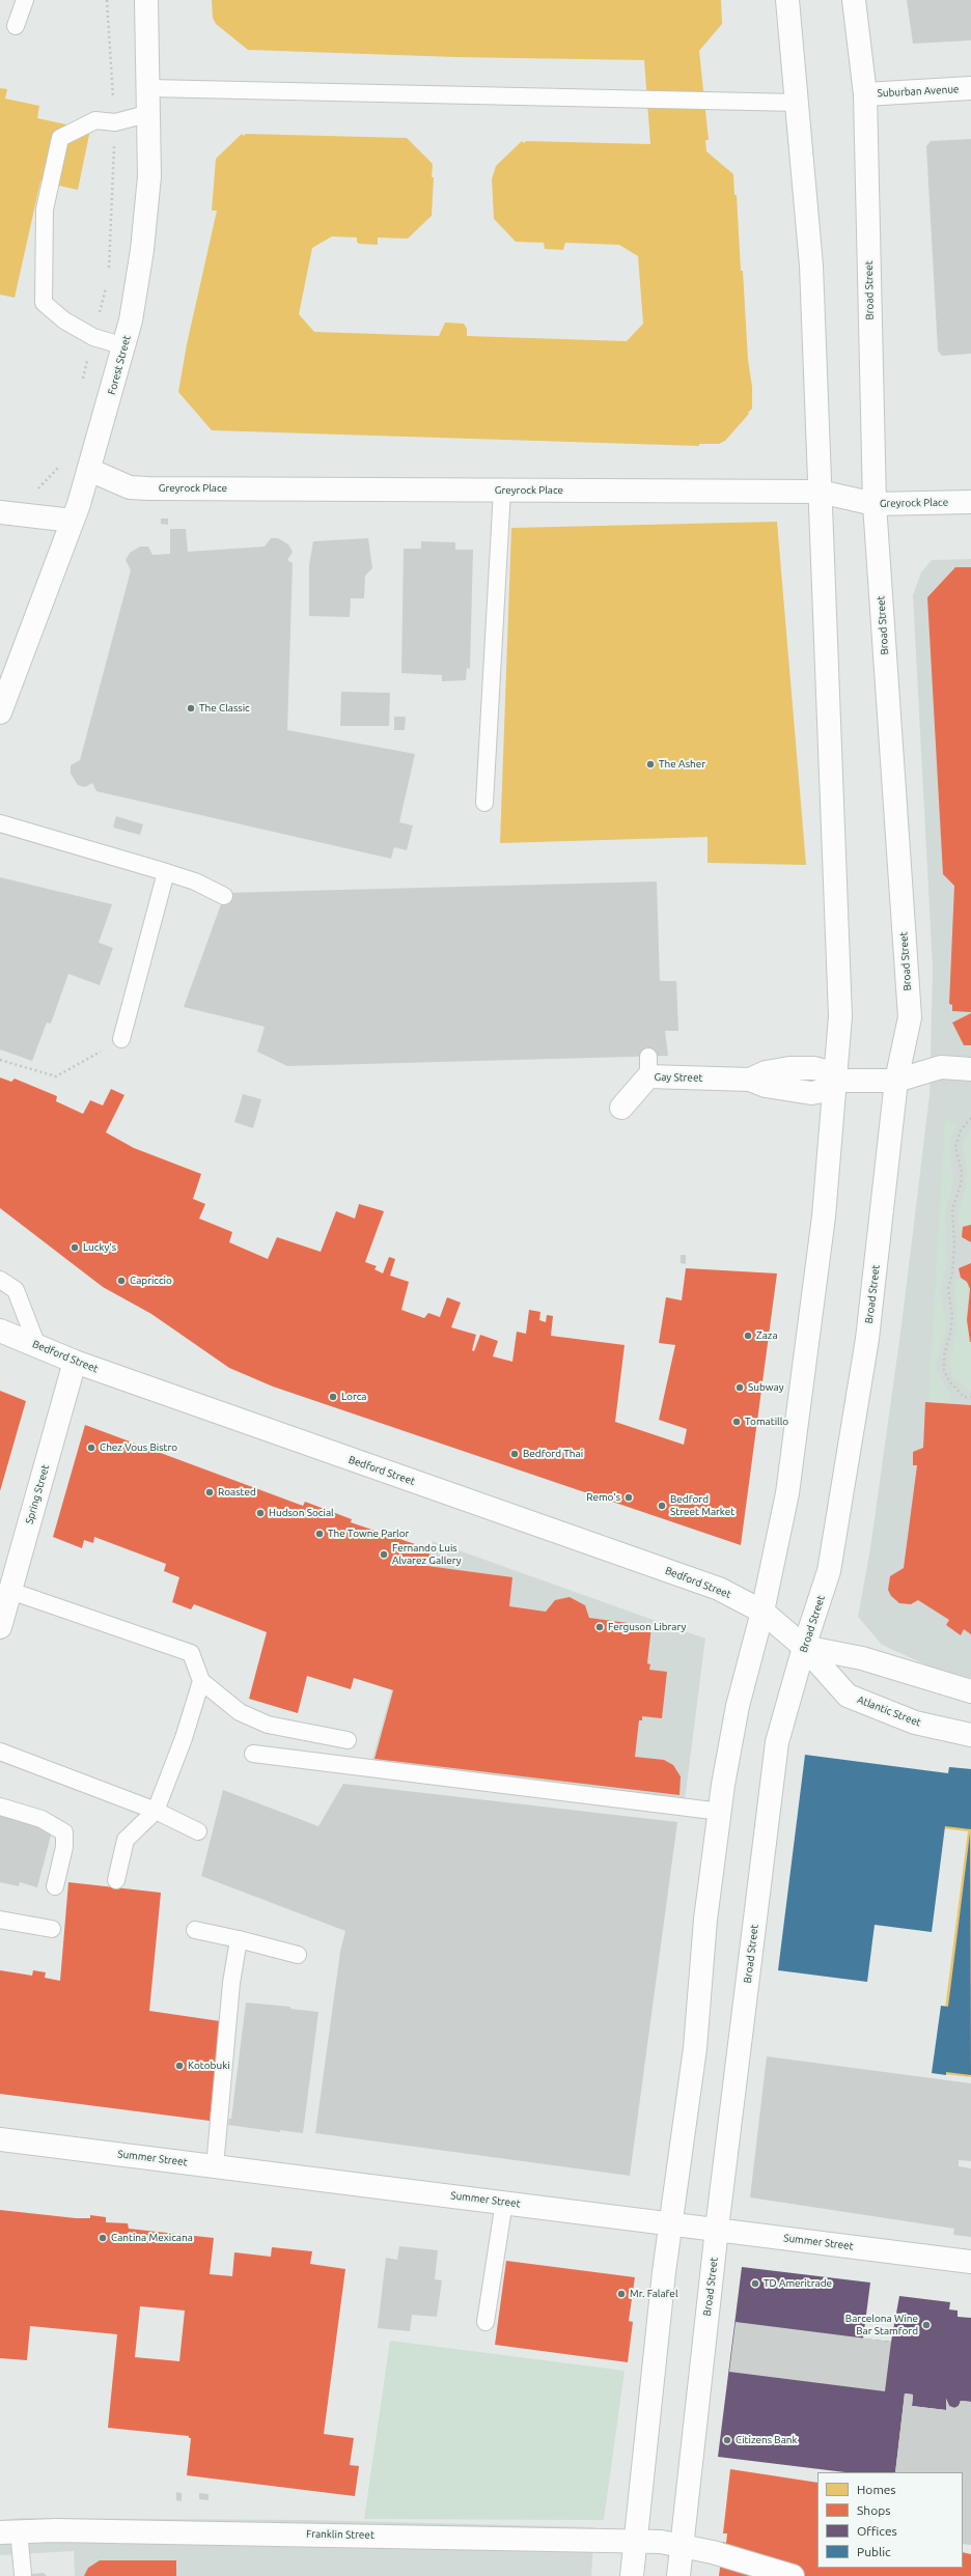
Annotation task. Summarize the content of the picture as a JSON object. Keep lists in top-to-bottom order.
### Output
{
  "streets": {
    "main road": [
      "Suburban Avenue",
      "Broad Street",
      "Forest Street",
      "Greyrock Place",
      "Gay Street",
      "Bedford Street",
      "Spring Street",
      "Atlantic Street",
      "Summer Street",
      "Franklin Street"
    ]
  },
  "crossings": [
    ["Suburban Avenue", "Broad Street"],
    ["Broad Street", "Greyrock Place"],
    ["Broad Street", "Atlantic Street"],
    ["Broad Street", "Summer Street"],
    ["Broad Street", "Franklin Street"],
    ["Forest Street", "Greyrock Place"],
    ["Bedford Street", "Spring Street"],
    ["Bedford Street", "Atlantic Street"]
  ],
  "places": [
    "The Classic",
    "The Asher",
    "Lucky's",
    "Capriccio",
    "Zaza",
    "Subway",
    "Lorca",
    "Tomatillo",
    "Chez Vous Bistro",
    "Bedford Thai",
    "Roasted",
    "Remo's",
    "Bedford Street Market",
    "Hudson Social",
    "The Towne Parlor",
    "Fernando Luis Alvarez Gallery",
    "Ferguson Library",
    "Kotobuki",
    "Cantina Mexicana",
    "TD Ameritrade",
    "Mr. Falafel",
    "Barcelona Wine Bar Stamford",
    "Citizens Bank"
  ],
  "legend": [
    "Homes",
    "Shops",
    "Offices",
    "Public"
  ]
}
